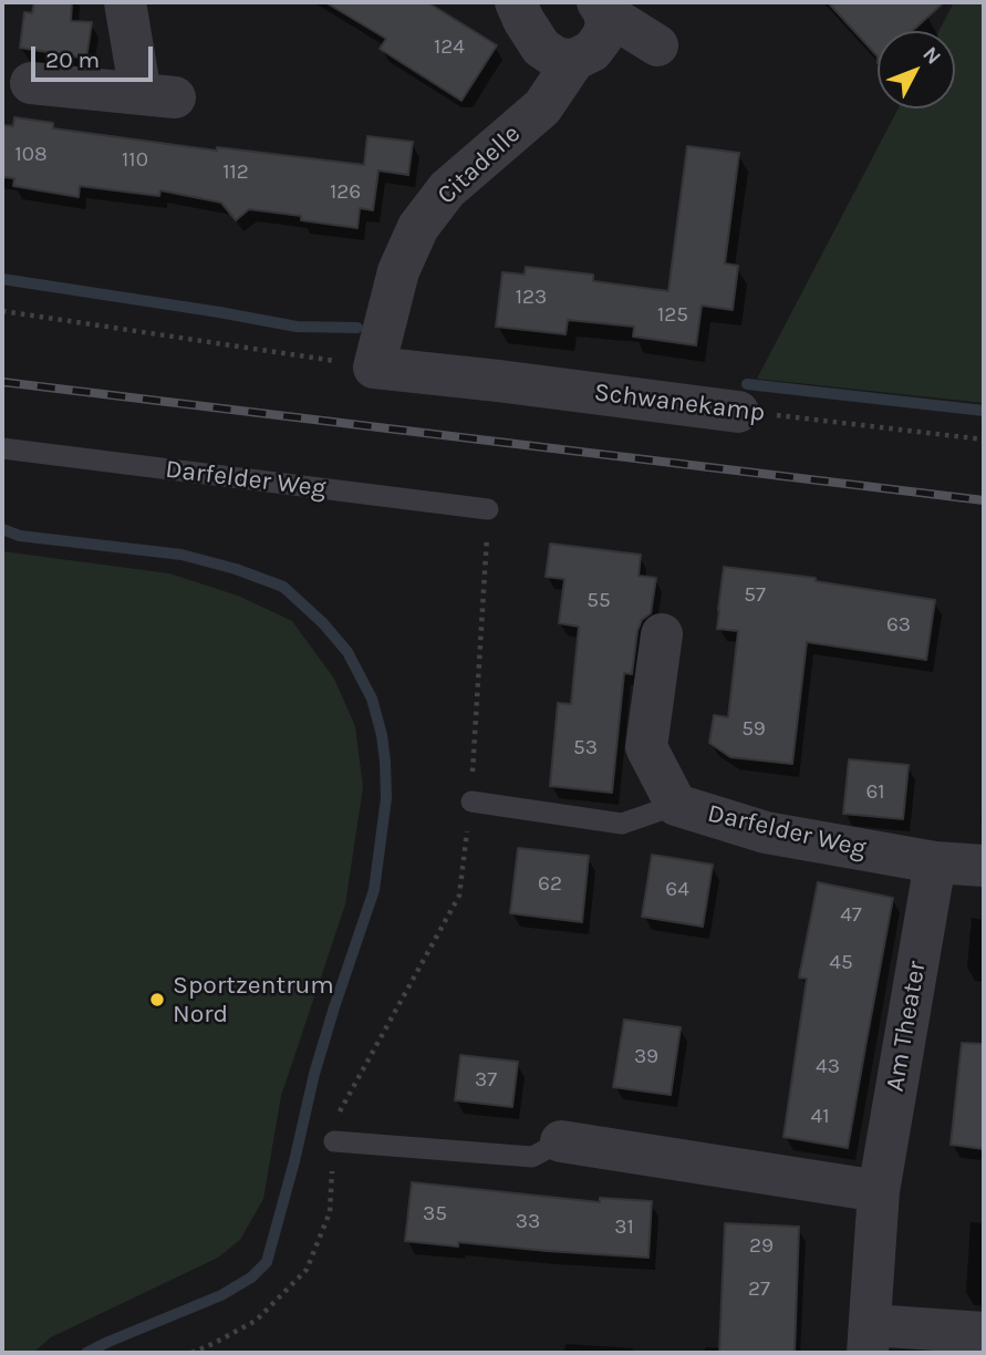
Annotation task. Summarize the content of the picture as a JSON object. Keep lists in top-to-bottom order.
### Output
{
  "streets": {
    "street": [
      "Citadelle",
      "Schwanekamp",
      "Darfelder Weg",
      "Am Theater"
    ]
  },
  "crossings": [
    ["Citadelle", "Schwanekamp"],
    ["Darfelder Weg", "Am Theater"]
  ],
  "places": ["Sportzentrum Nord"],
  "house_numbers": [
    "124",
    "108",
    "110",
    "112",
    "126",
    "123",
    "125",
    "57",
    "55",
    "63",
    "59",
    "53",
    "61",
    "62",
    "64",
    "47",
    "45",
    "39",
    "43",
    "37",
    "41",
    "35",
    "33",
    "31",
    "29",
    "27"
  ],
  "scale_bar": "20 m",
  "north": "top right"
}
